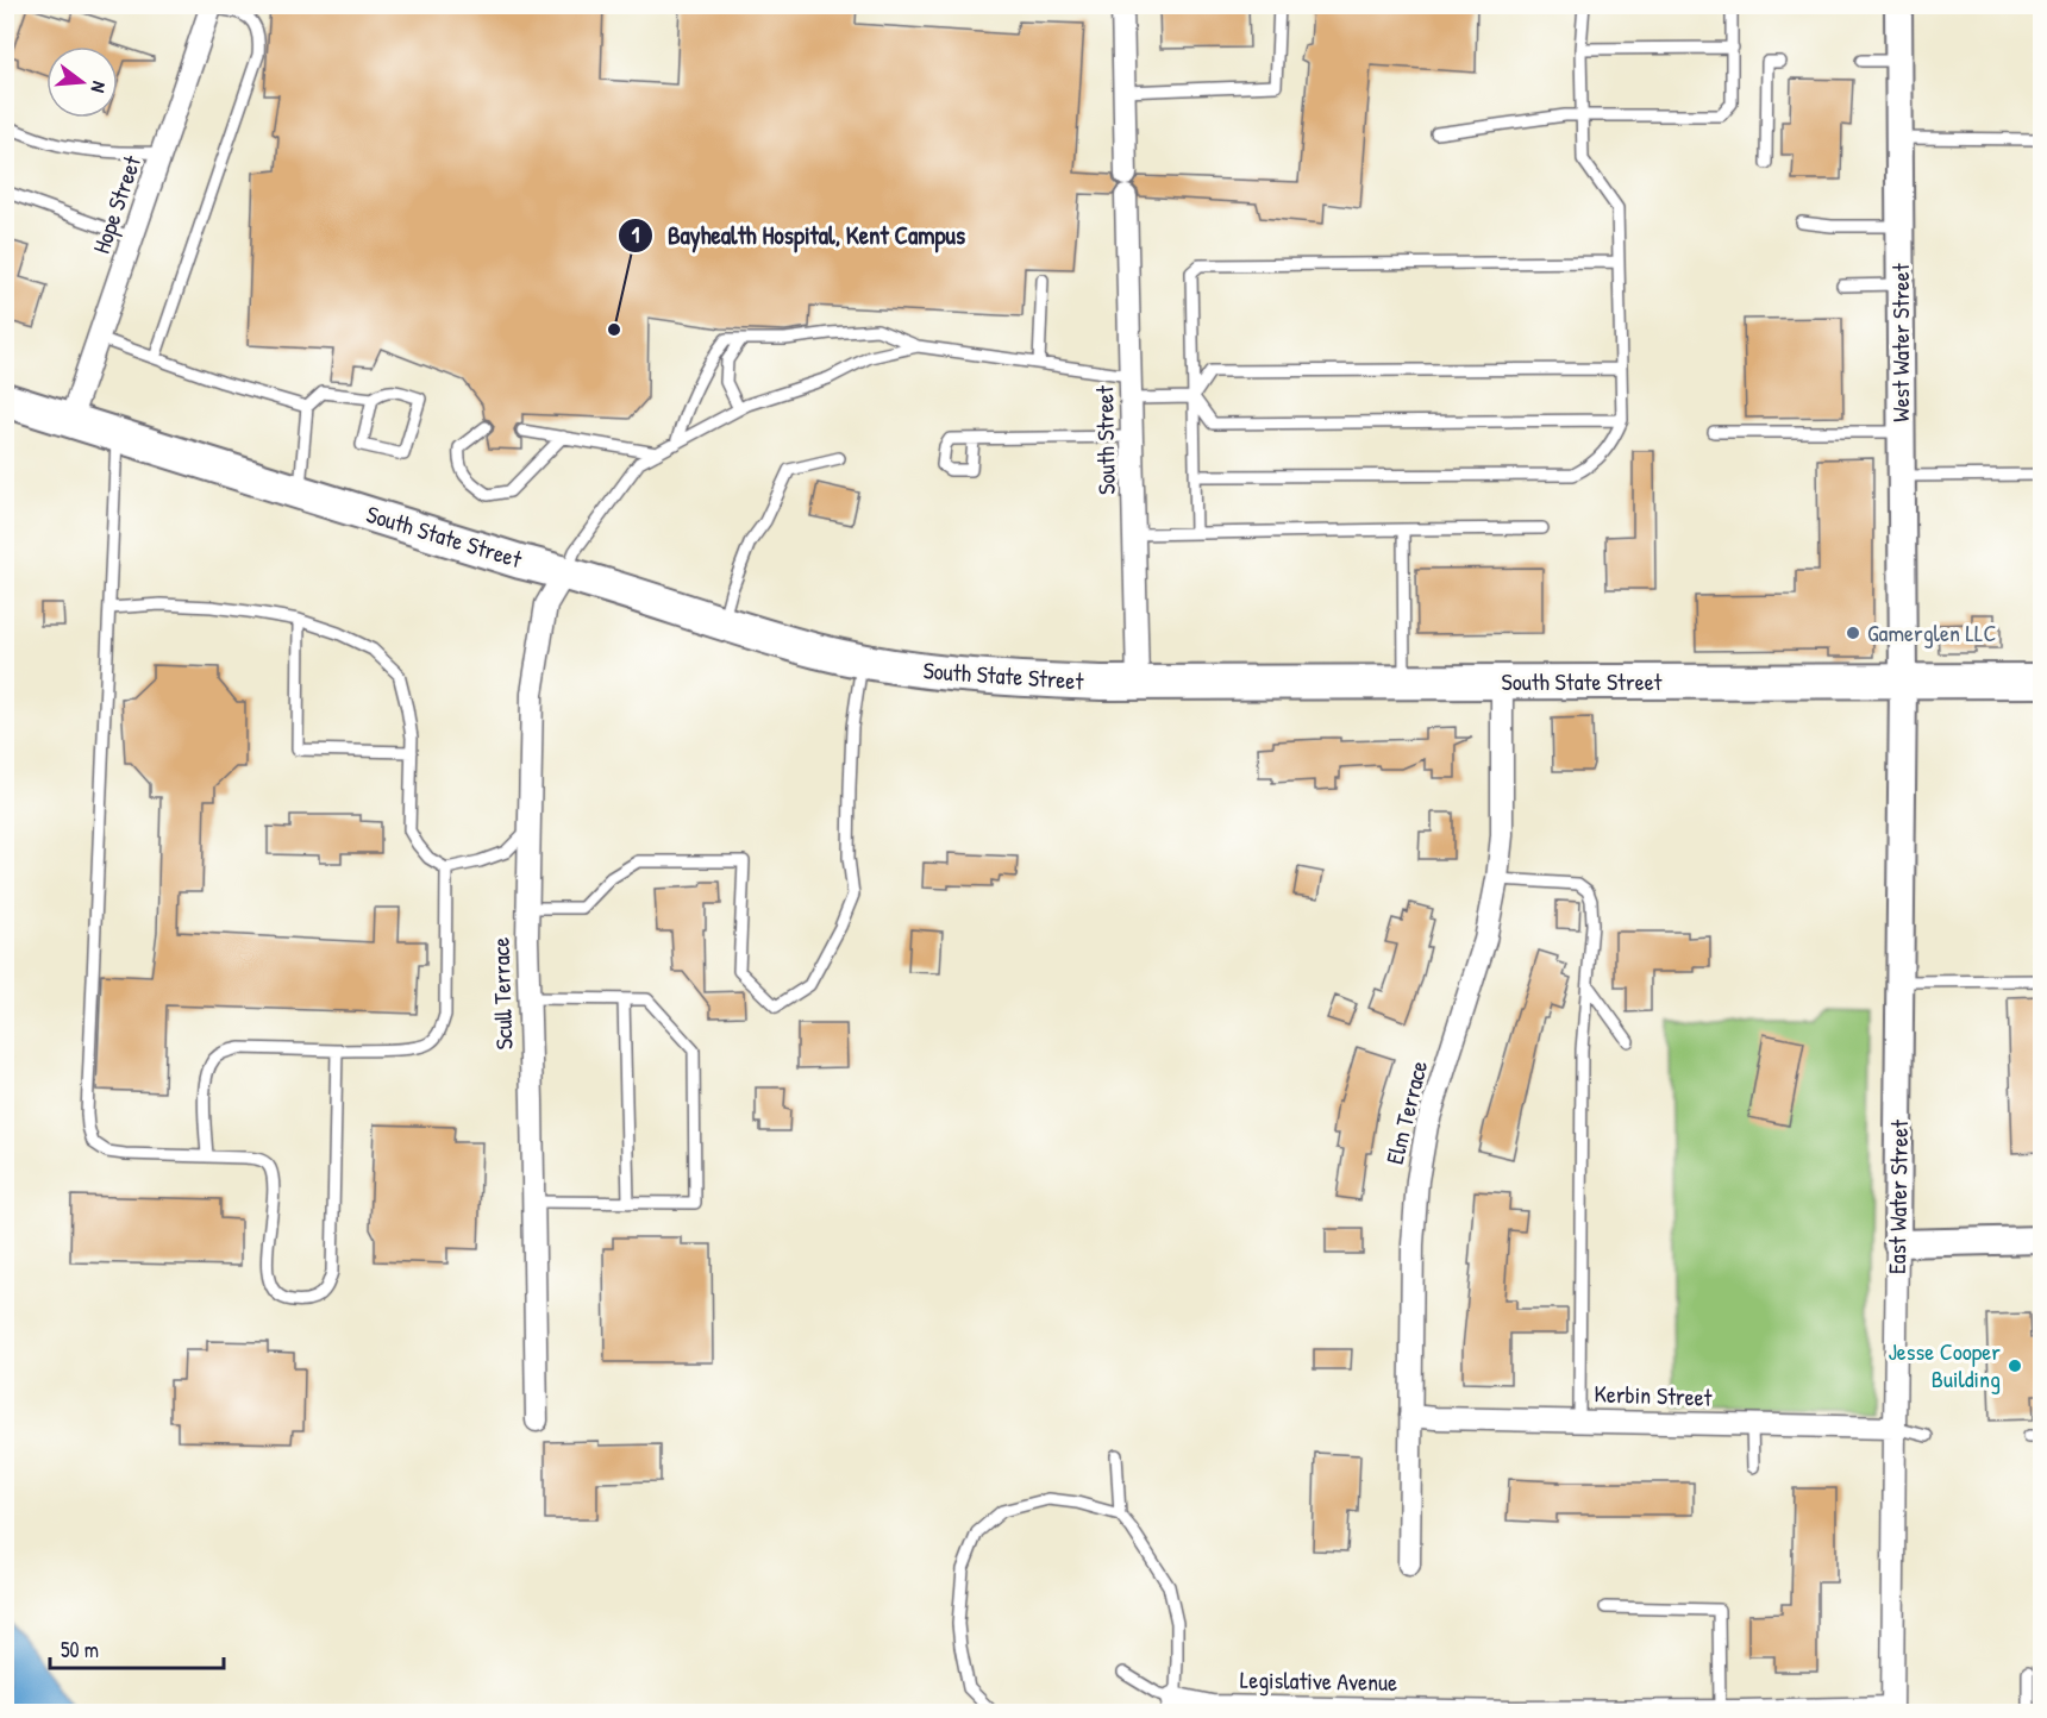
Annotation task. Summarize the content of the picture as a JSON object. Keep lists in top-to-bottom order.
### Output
{
  "streets": {
    "main road": ["South State Street"],
    "street": [
      "Hope Street",
      "West Water Street",
      "South Street",
      "Scull Terrace",
      "Elm Terrace",
      "East Water Street",
      "Kerbin Street",
      "Legislative Avenue"
    ]
  },
  "crossings": [
    ["Hope Street", "South State Street"],
    ["West Water Street", "South State Street"],
    ["West Water Street", "East Water Street"],
    ["South Street", "South State Street"],
    ["South State Street", "Scull Terrace"],
    ["South State Street", "Elm Terrace"],
    ["South State Street", "East Water Street"],
    ["Elm Terrace", "Kerbin Street"],
    ["East Water Street", "Kerbin Street"],
    ["East Water Street", "Legislative Avenue"]
  ],
  "places": ["Bayhealth Hospital, Kent Campus", "Gamerglen LLC", "Jesse Cooper Building"],
  "scale_bar": "50 m",
  "north": "right"
}
